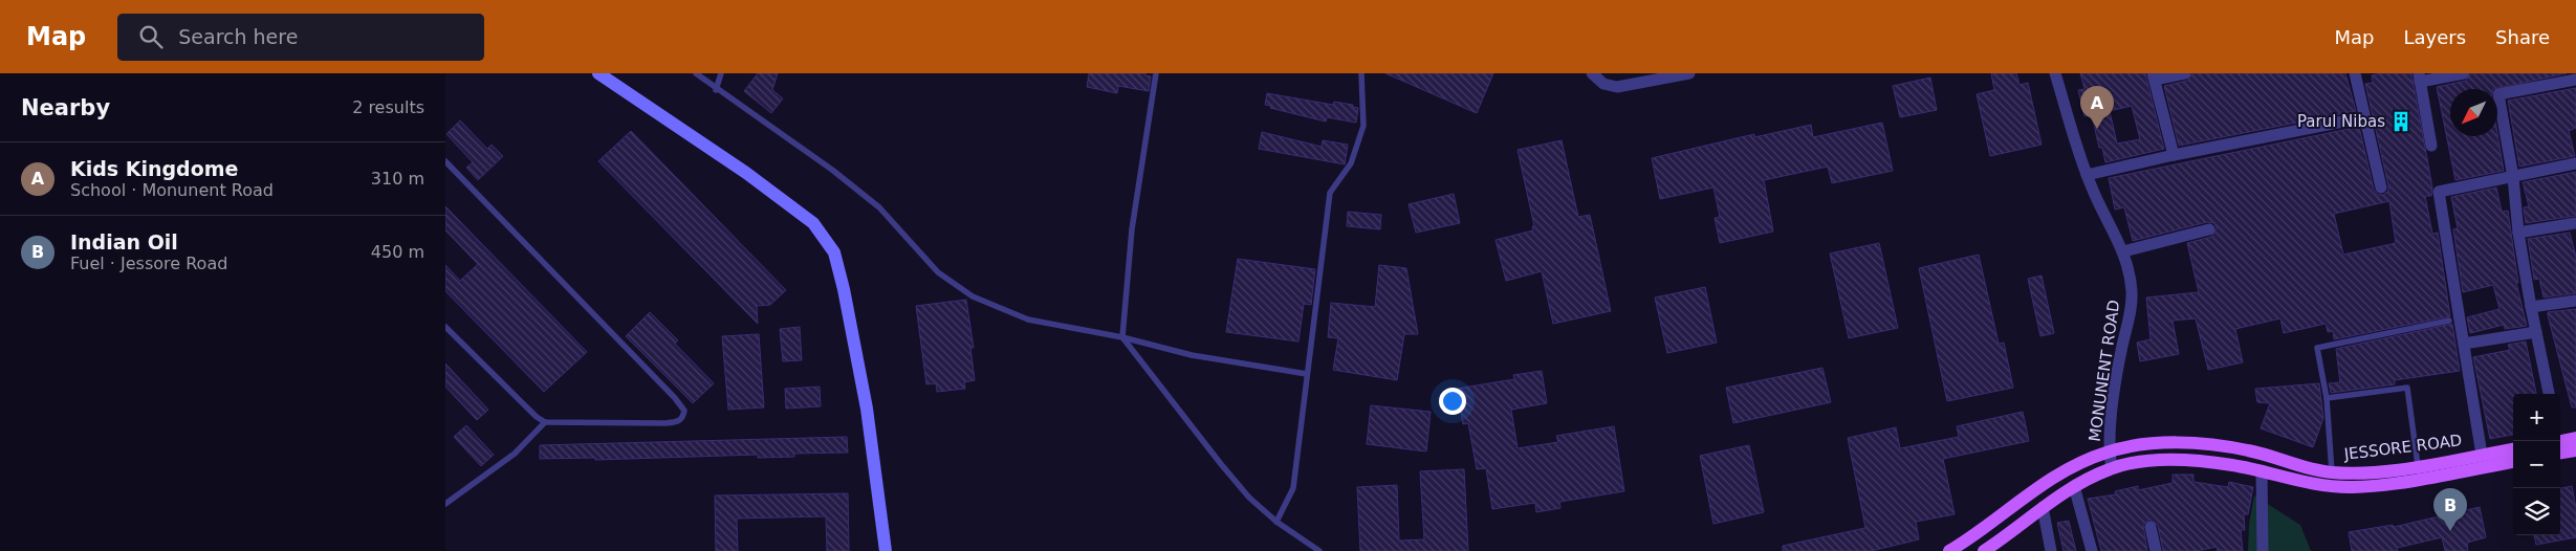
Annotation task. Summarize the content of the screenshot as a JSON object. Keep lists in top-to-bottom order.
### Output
{
  "streets": {
    "main road": ["JESSORE ROAD"],
    "street": ["MONUNENT ROAD"]
  },
  "crossings": [
    ["MONUNENT ROAD", "JESSORE ROAD"]
  ],
  "places": {
    "building": ["Parul Nibas"]
  },
  "north": "bottom left",
  "page": {
    "header": "Map",
    "search": "Search here",
    "nav": ["Map", "Layers", "Share"],
    "heading": ["Nearby", "2 results"],
    "pins": ["A", "B"],
    "list": [
      {
        "mark": "A",
        "name": "Kids Kingdome",
        "note": "School · Monunent Road",
        "value": "310 m"
      },
      {
        "mark": "B",
        "name": "Indian Oil",
        "note": "Fuel · Jessore Road",
        "value": "450 m"
      }
    ],
    "map_buttons": ["+", "−"]
  }
}
